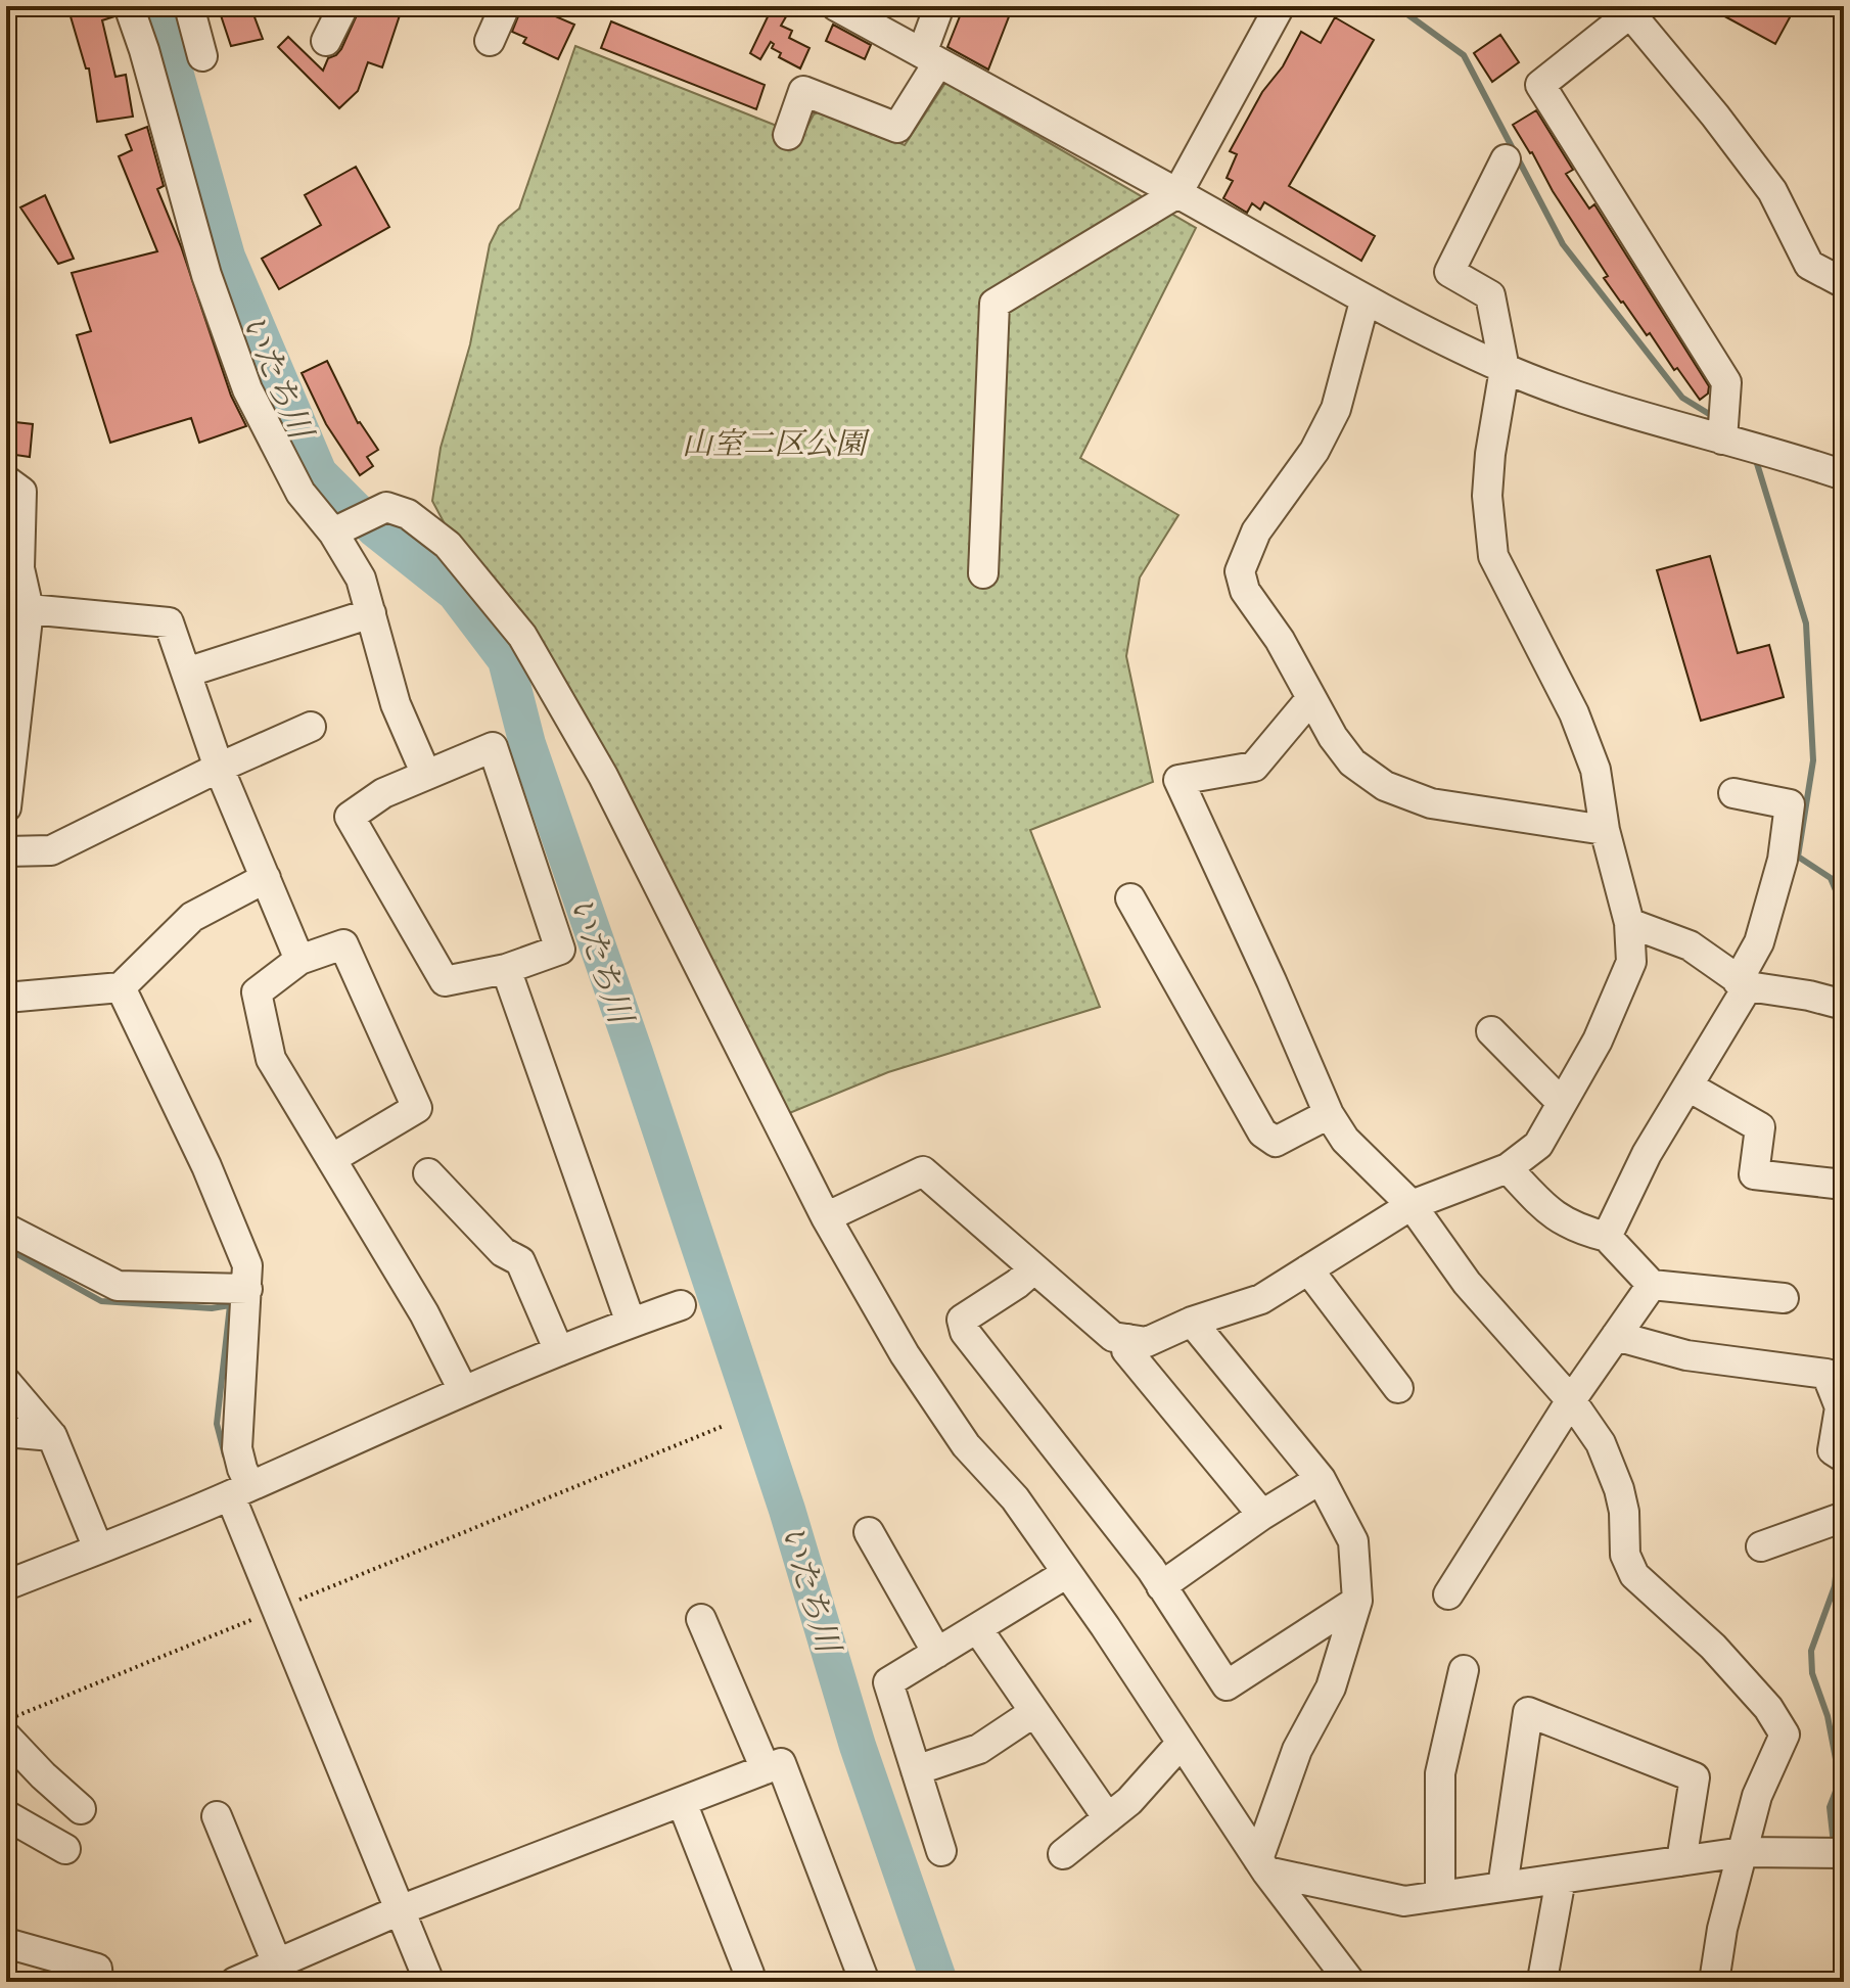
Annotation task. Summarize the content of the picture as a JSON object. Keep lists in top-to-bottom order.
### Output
{
  "water": ["いたち川"],
  "parks": ["山室二区公園"]
}
